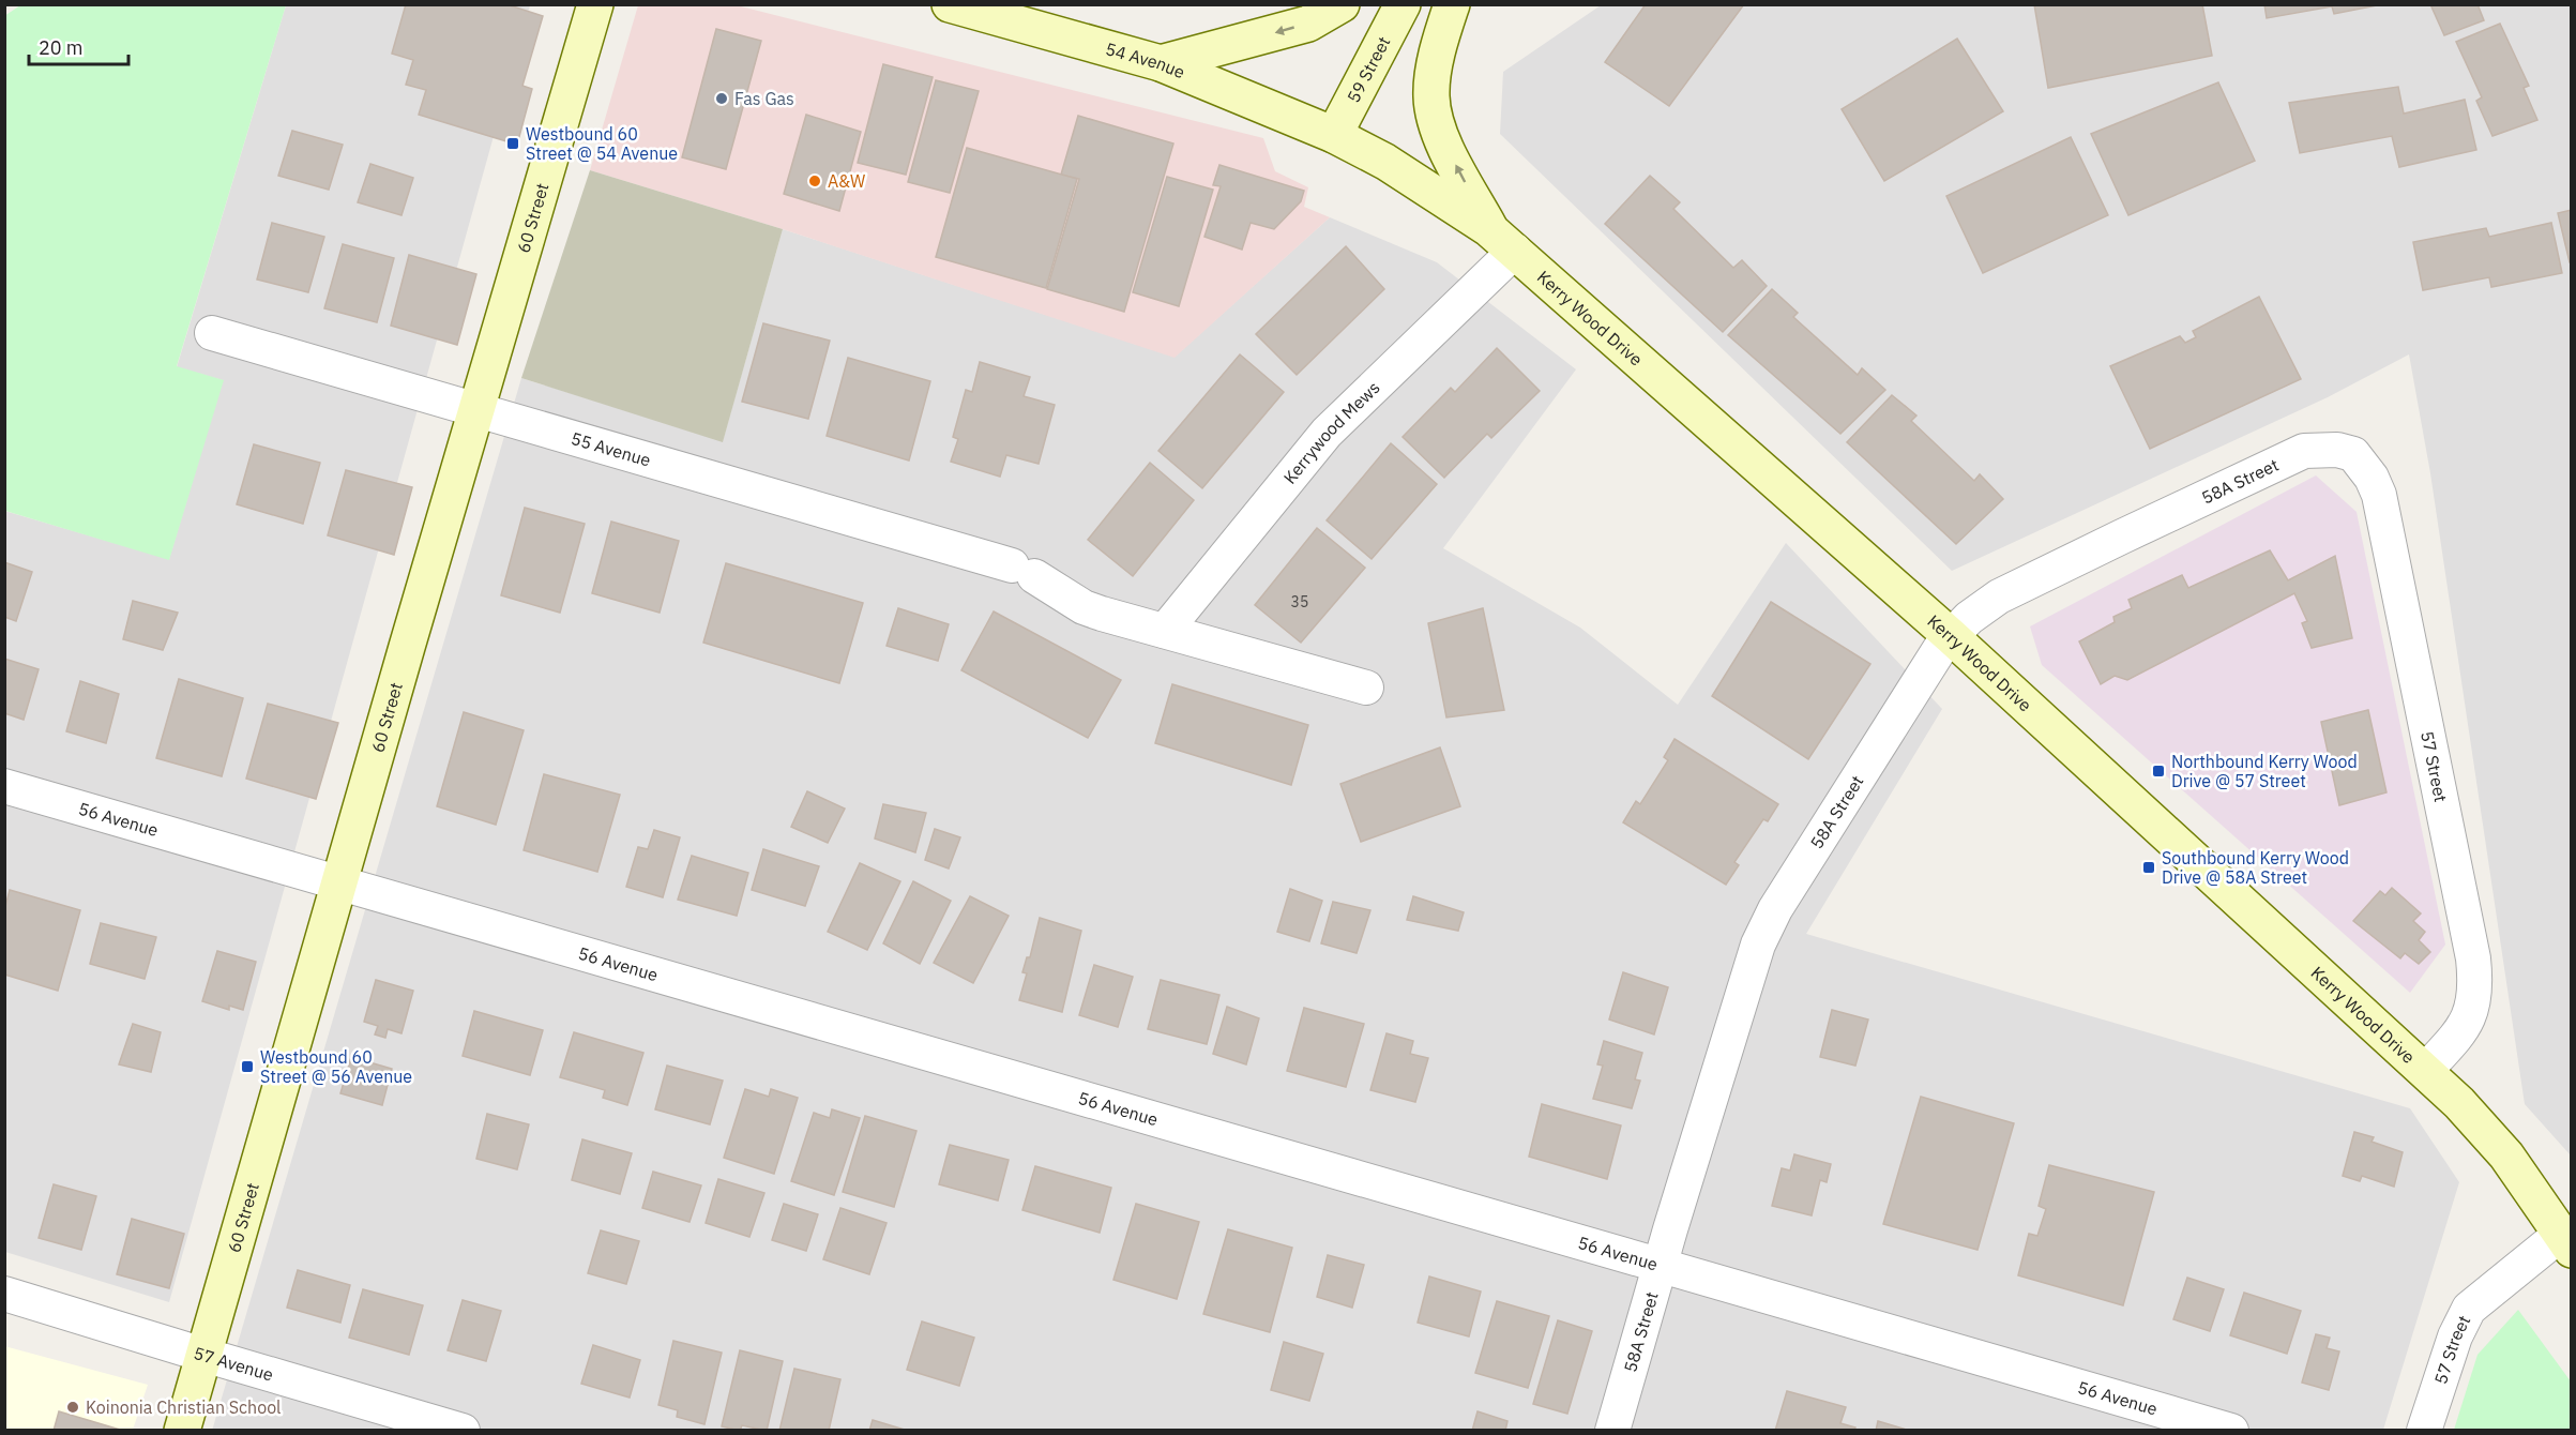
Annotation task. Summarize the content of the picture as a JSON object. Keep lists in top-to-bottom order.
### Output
{
  "streets": {
    "street": [
      "54 Avenue",
      "59 Street",
      "60 Street",
      "Kerry Wood Drive",
      "Kerrywood Mews",
      "55 Avenue",
      "58A Street",
      "57 Street",
      "56 Avenue",
      "57 Avenue"
    ]
  },
  "crossings": [
    ["54 Avenue", "59 Street"],
    ["54 Avenue", "Kerry Wood Drive"],
    ["59 Street", "Kerry Wood Drive"],
    ["60 Street", "55 Avenue"],
    ["60 Street", "56 Avenue"],
    ["60 Street", "57 Avenue"],
    ["Kerry Wood Drive", "Kerrywood Mews"],
    ["Kerry Wood Drive", "58A Street"],
    ["Kerry Wood Drive", "57 Street"],
    ["Kerrywood Mews", "55 Avenue"],
    ["58A Street", "57 Street"],
    ["58A Street", "56 Avenue"]
  ],
  "places": {
    "other": ["Fas Gas", "A&W", "Koinonia Christian School"],
    "transit": [
      "Westbound 60 Street @ 54 Avenue",
      "Northbound Kerry Wood Drive @ 57 Street",
      "Southbound Kerry Wood Drive @ 58A Street",
      "Westbound 60 Street @ 56 Avenue"
    ]
  },
  "house_numbers": ["35"],
  "scale_bar": "20 m"
}
